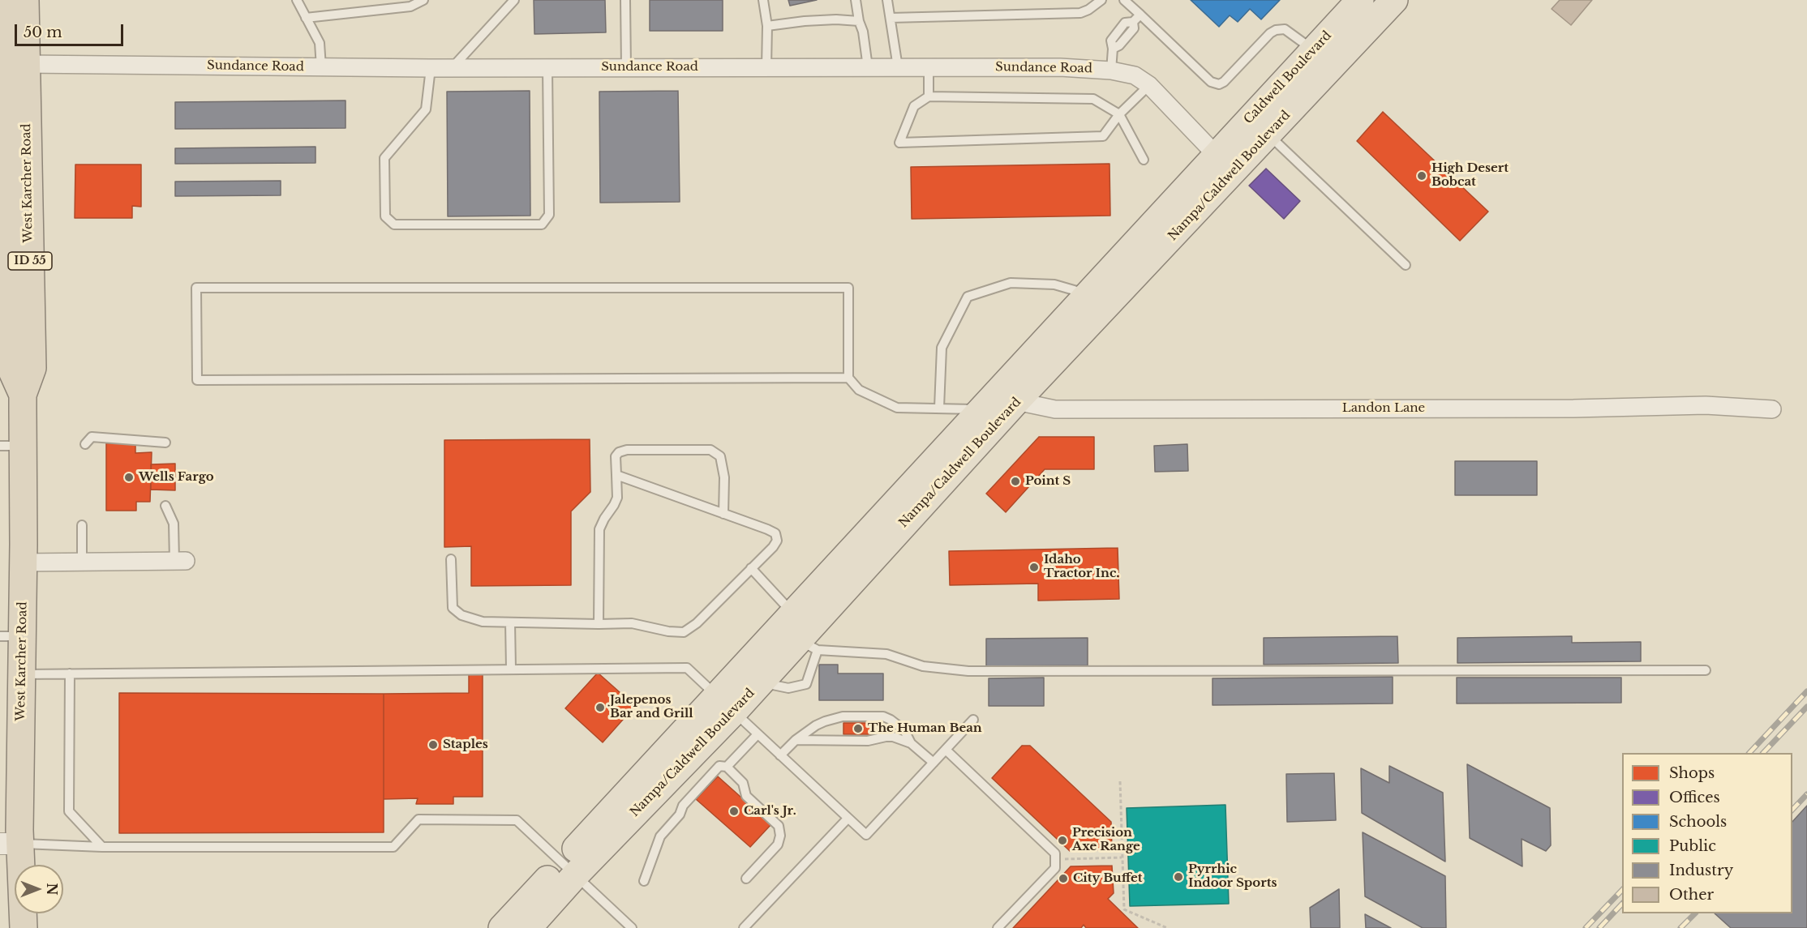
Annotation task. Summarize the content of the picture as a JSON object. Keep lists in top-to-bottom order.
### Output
{
  "streets": {
    "highway": ["West Karcher Road", "ID 55"],
    "main road": ["Caldwell Boulevard", "Nampa/Caldwell Boulevard"],
    "street": ["Sundance Road", "Landon Lane"]
  },
  "crossings": [
    ["Sundance Road", "Caldwell Boulevard"],
    ["Sundance Road", "Nampa/Caldwell Boulevard"],
    ["Sundance Road", "West Karcher Road"],
    ["Caldwell Boulevard", "Nampa/Caldwell Boulevard"],
    ["Nampa/Caldwell Boulevard", "Landon Lane"]
  ],
  "places": [
    "High Desert Bobcat",
    "Wells Fargo",
    "Point S",
    "Idaho Tractor Inc.",
    "Jalepenos Bar and Grill",
    "The Human Bean",
    "Staples",
    "Carl's Jr.",
    "Precision Axe Range",
    "Pyrrhic Indoor Sports",
    "City Buffet"
  ],
  "legend": [
    "Shops",
    "Offices",
    "Schools",
    "Public",
    "Industry",
    "Other"
  ],
  "scale_bar": "50 m",
  "north": "right"
}
